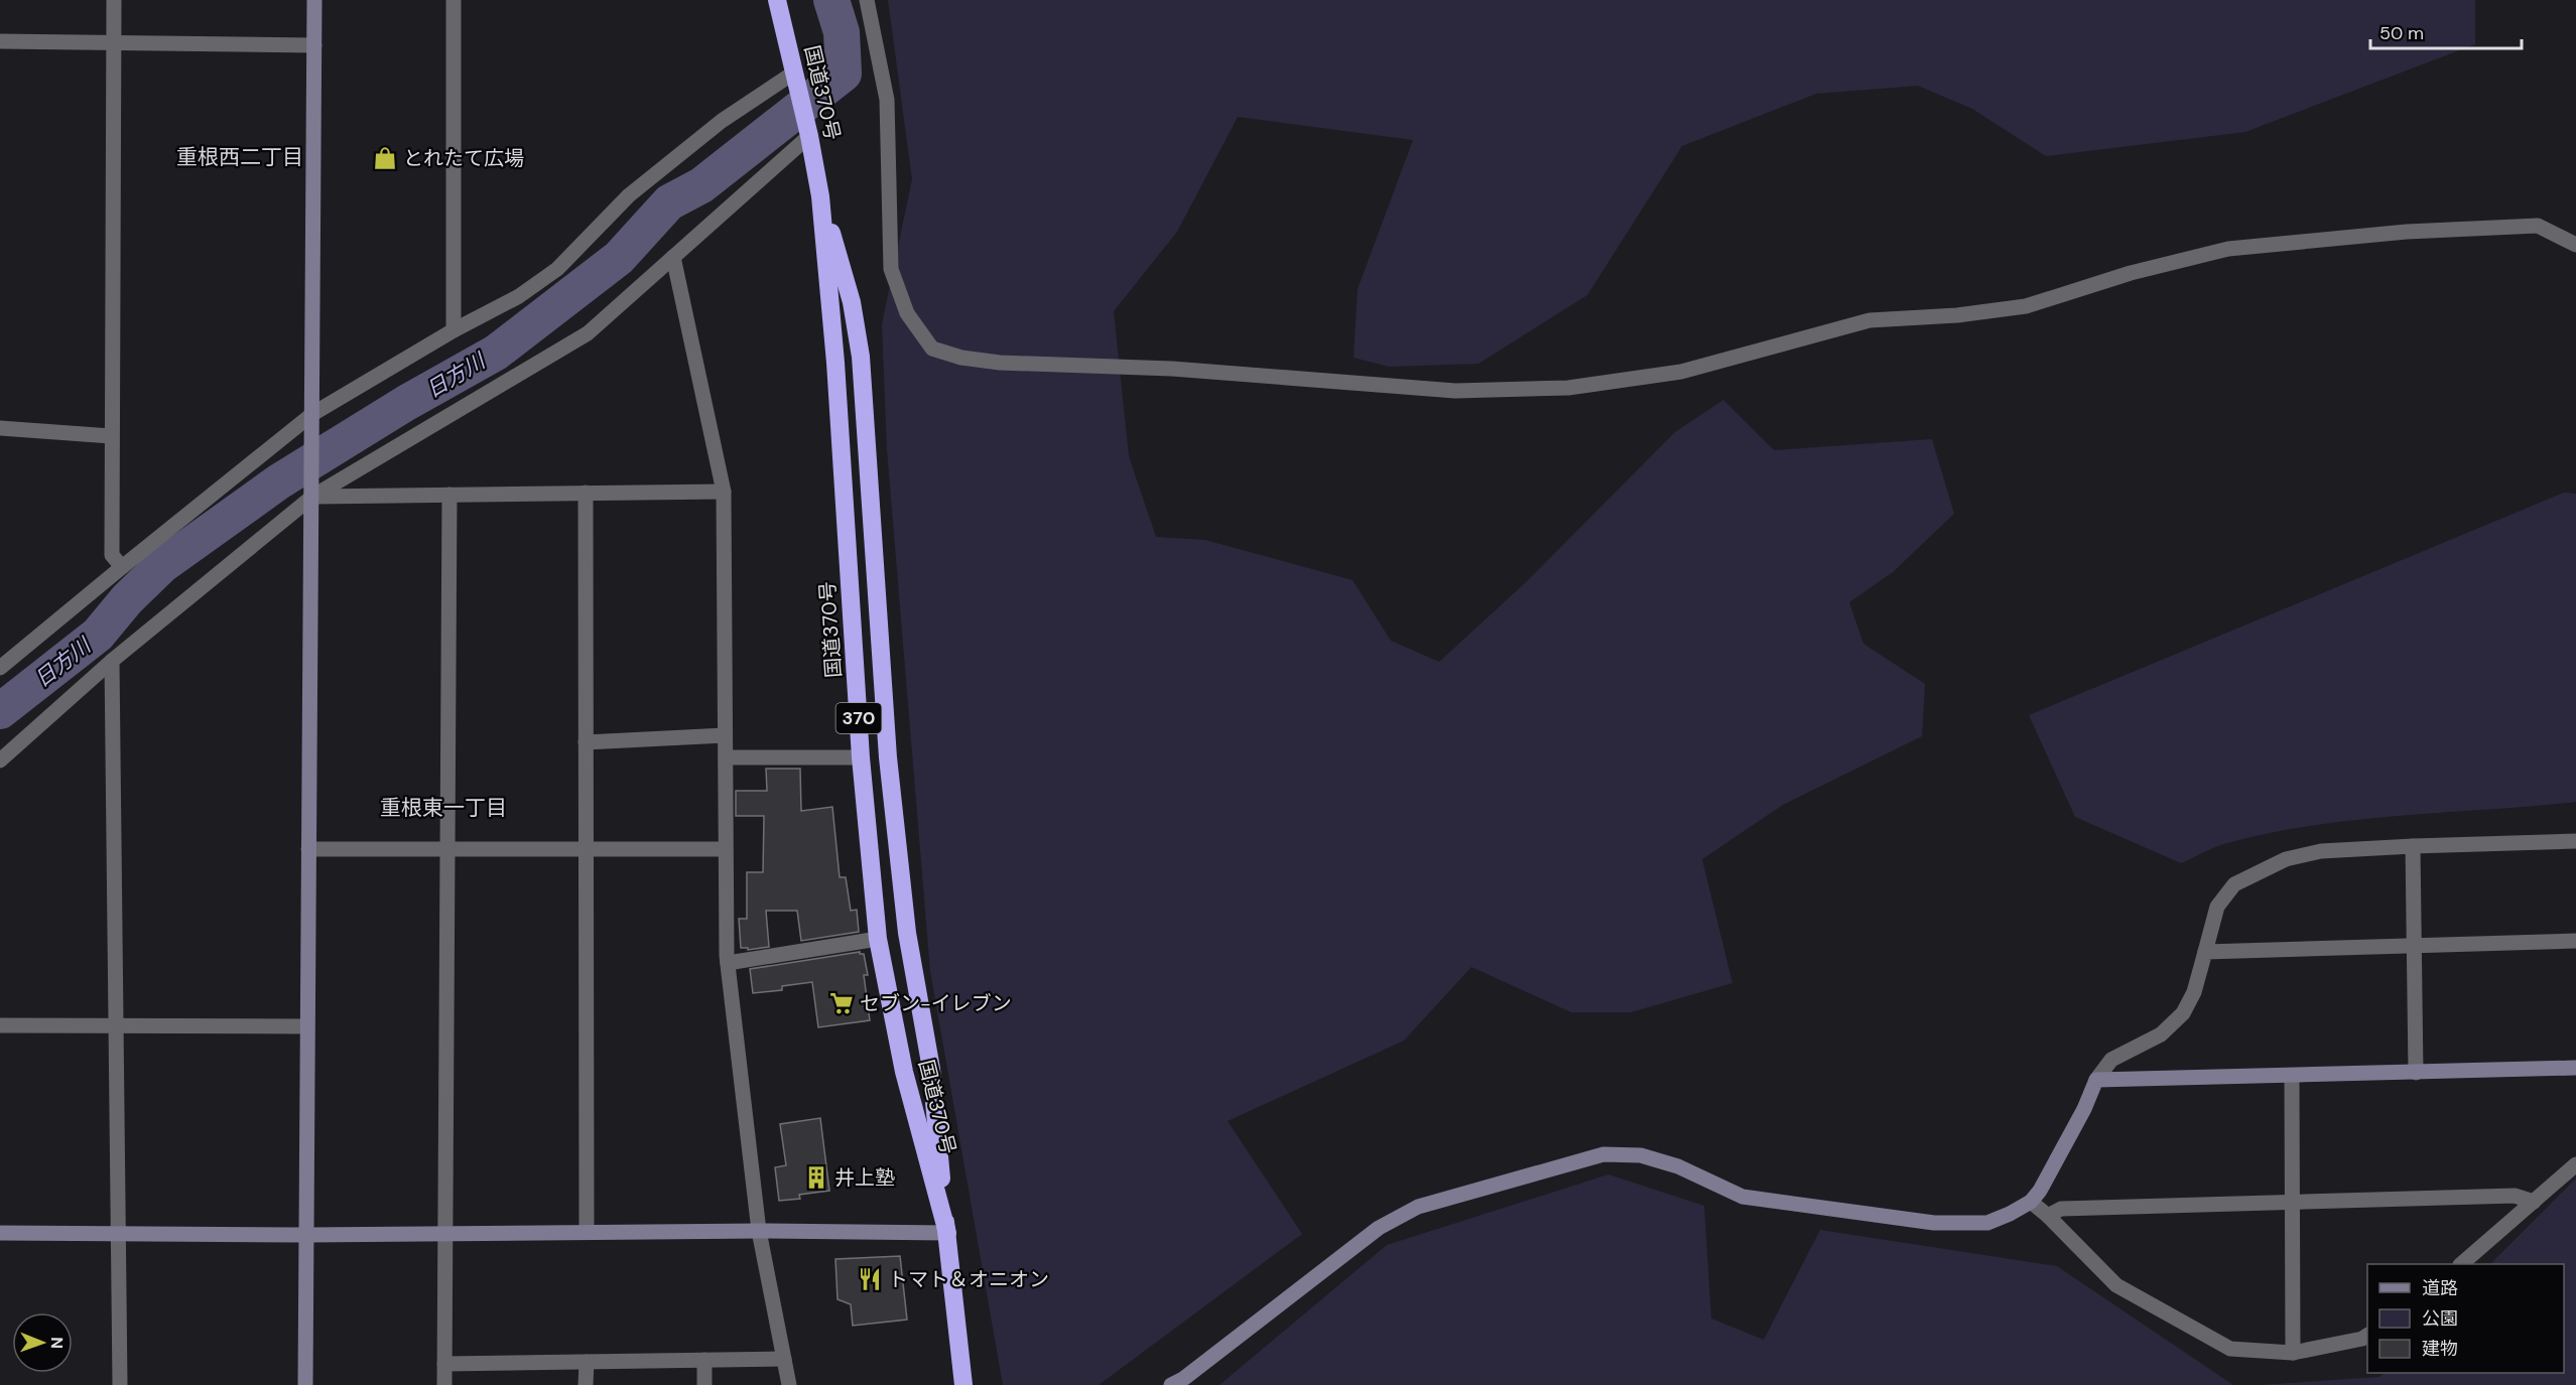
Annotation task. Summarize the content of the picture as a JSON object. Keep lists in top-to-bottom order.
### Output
{
  "streets": {
    "highway": ["国道370号", "370"]
  },
  "districts": ["重根西二丁目", "重根東一丁目"],
  "water": ["日方川"],
  "places": {
    "shop": ["とれたて広場"],
    "supermarket": ["セブン-イレブン"],
    "building": ["井上塾"],
    "restaurant": ["トマト＆オニオン"]
  },
  "legend": ["道路", "公園", "建物"],
  "scale_bar": "50 m",
  "north": "right"
}
